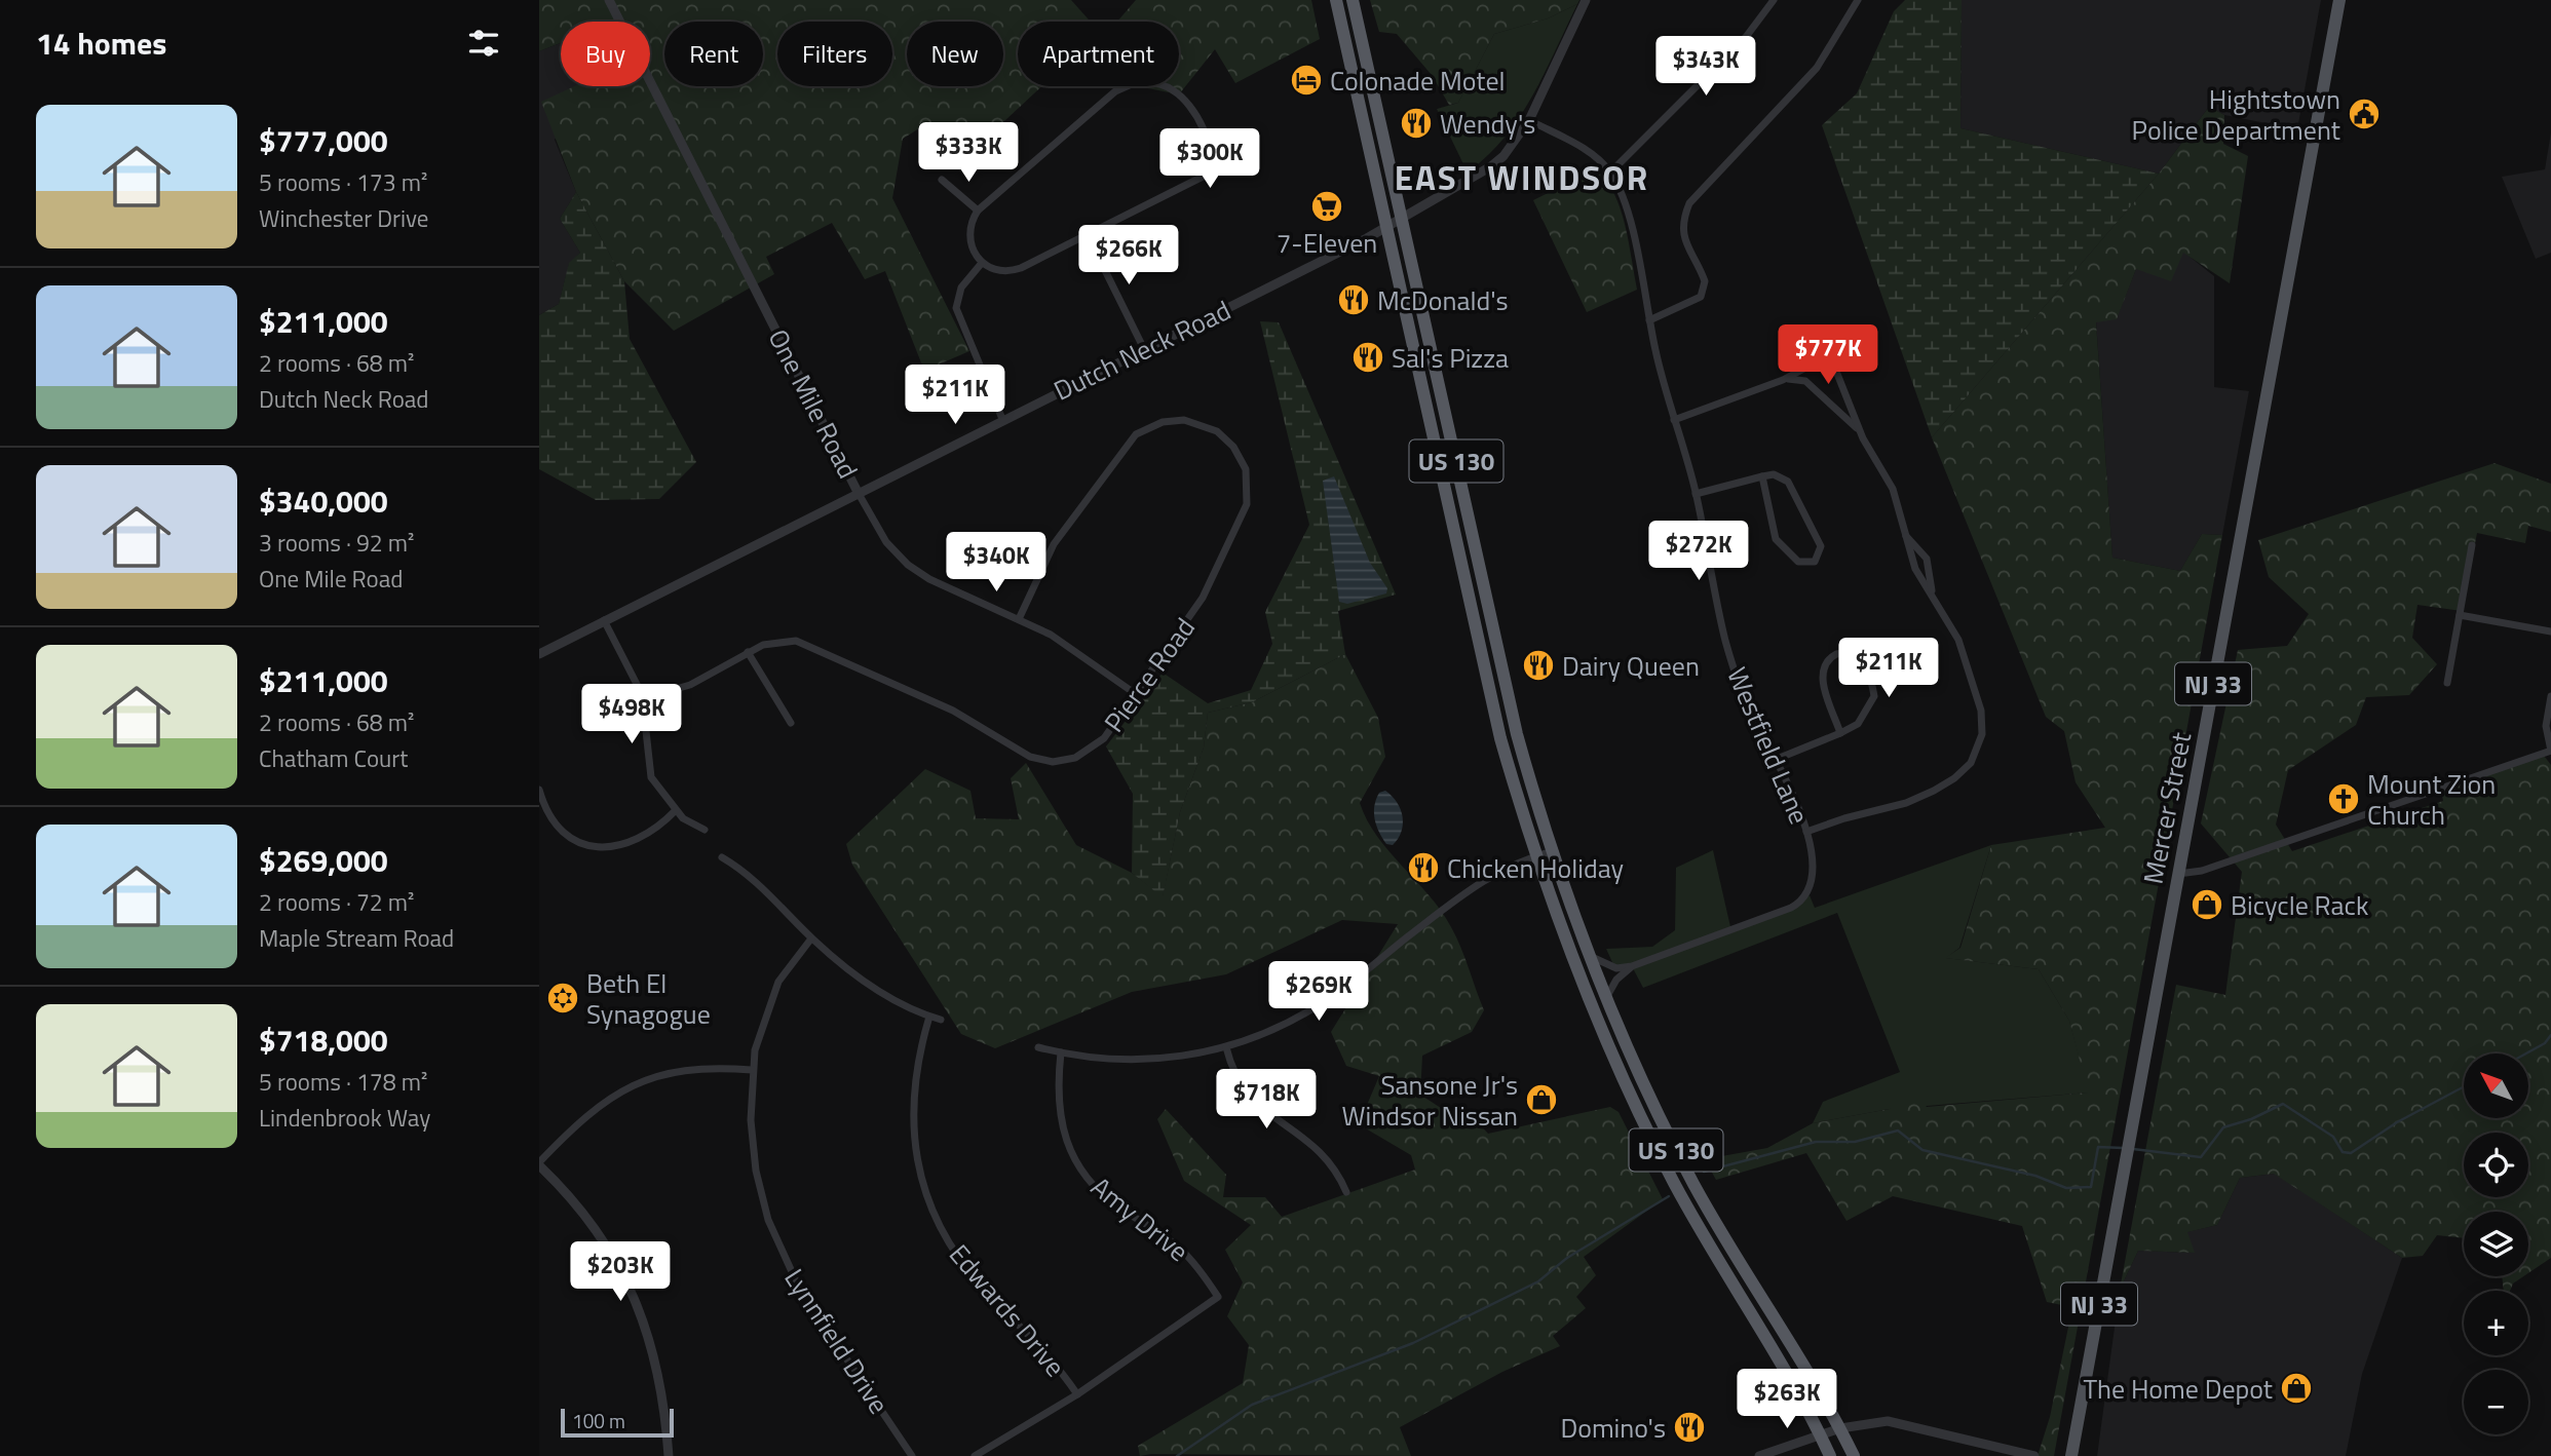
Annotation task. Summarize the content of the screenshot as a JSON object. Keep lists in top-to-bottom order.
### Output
{
  "streets": {
    "highway": ["US 130"],
    "main road": ["NJ 33", "Mercer Street"],
    "street": [
      "Dutch Neck Road",
      "One Mile Road",
      "Pierce Road",
      "Westfield Lane",
      "Amy Drive",
      "Edwards Drive",
      "Lynnfield Drive"
    ]
  },
  "crossings": [
    ["Dutch Neck Road", "One Mile Road"],
    ["Dutch Neck Road", "US 130"],
    ["Dutch Neck Road", "Westfield Lane"],
    ["One Mile Road", "Pierce Road"],
    ["US 130", "Westfield Lane"],
    ["Amy Drive", "Edwards Drive"]
  ],
  "districts": ["EAST WINDSOR"],
  "places": {
    "hotel": ["Colonade Motel"],
    "public building": ["Hightstown Police Department"],
    "restaurant": [
      "Wendy's",
      "McDonald's",
      "Sal's Pizza",
      "Dairy Queen",
      "Chicken Holiday",
      "Domino's"
    ],
    "supermarket": ["7-Eleven"],
    "church": ["Mount Zion Church"],
    "shop": ["Bicycle Rack", "Sansone Jr's Windsor Nissan", "The Home Depot"],
    "synagogue": ["Beth El Synagogue"]
  },
  "scale_bar": "100 m",
  "north": "top left",
  "page": {
    "heading": "14 homes",
    "chip": [
      "Buy",
      "Rent",
      "Filters",
      "New",
      "Apartment"
    ],
    "price": [
      "$343K",
      "$333K",
      "$300K",
      "$266K",
      "$777K",
      "$211K",
      "$272K",
      "$340K",
      "$211K",
      "$498K",
      "$269K",
      "$718K",
      "$203K",
      "$263K"
    ],
    "list": [
      {
        "name": "$777,000",
        "note": "5 rooms · 173 m² · Winchester Drive"
      },
      {
        "name": "$211,000",
        "note": "2 rooms · 68 m² · Dutch Neck Road"
      },
      {
        "name": "$340,000",
        "note": "3 rooms · 92 m² · One Mile Road"
      },
      {
        "name": "$211,000",
        "note": "2 rooms · 68 m² · Chatham Court"
      },
      {
        "name": "$269,000",
        "note": "2 rooms · 72 m² · Maple Stream Road"
      },
      {
        "name": "$718,000",
        "note": "5 rooms · 178 m² · Lindenbrook Way"
      }
    ],
    "map_buttons": ["+", "−"],
    "scale": "100 m"
  }
}
